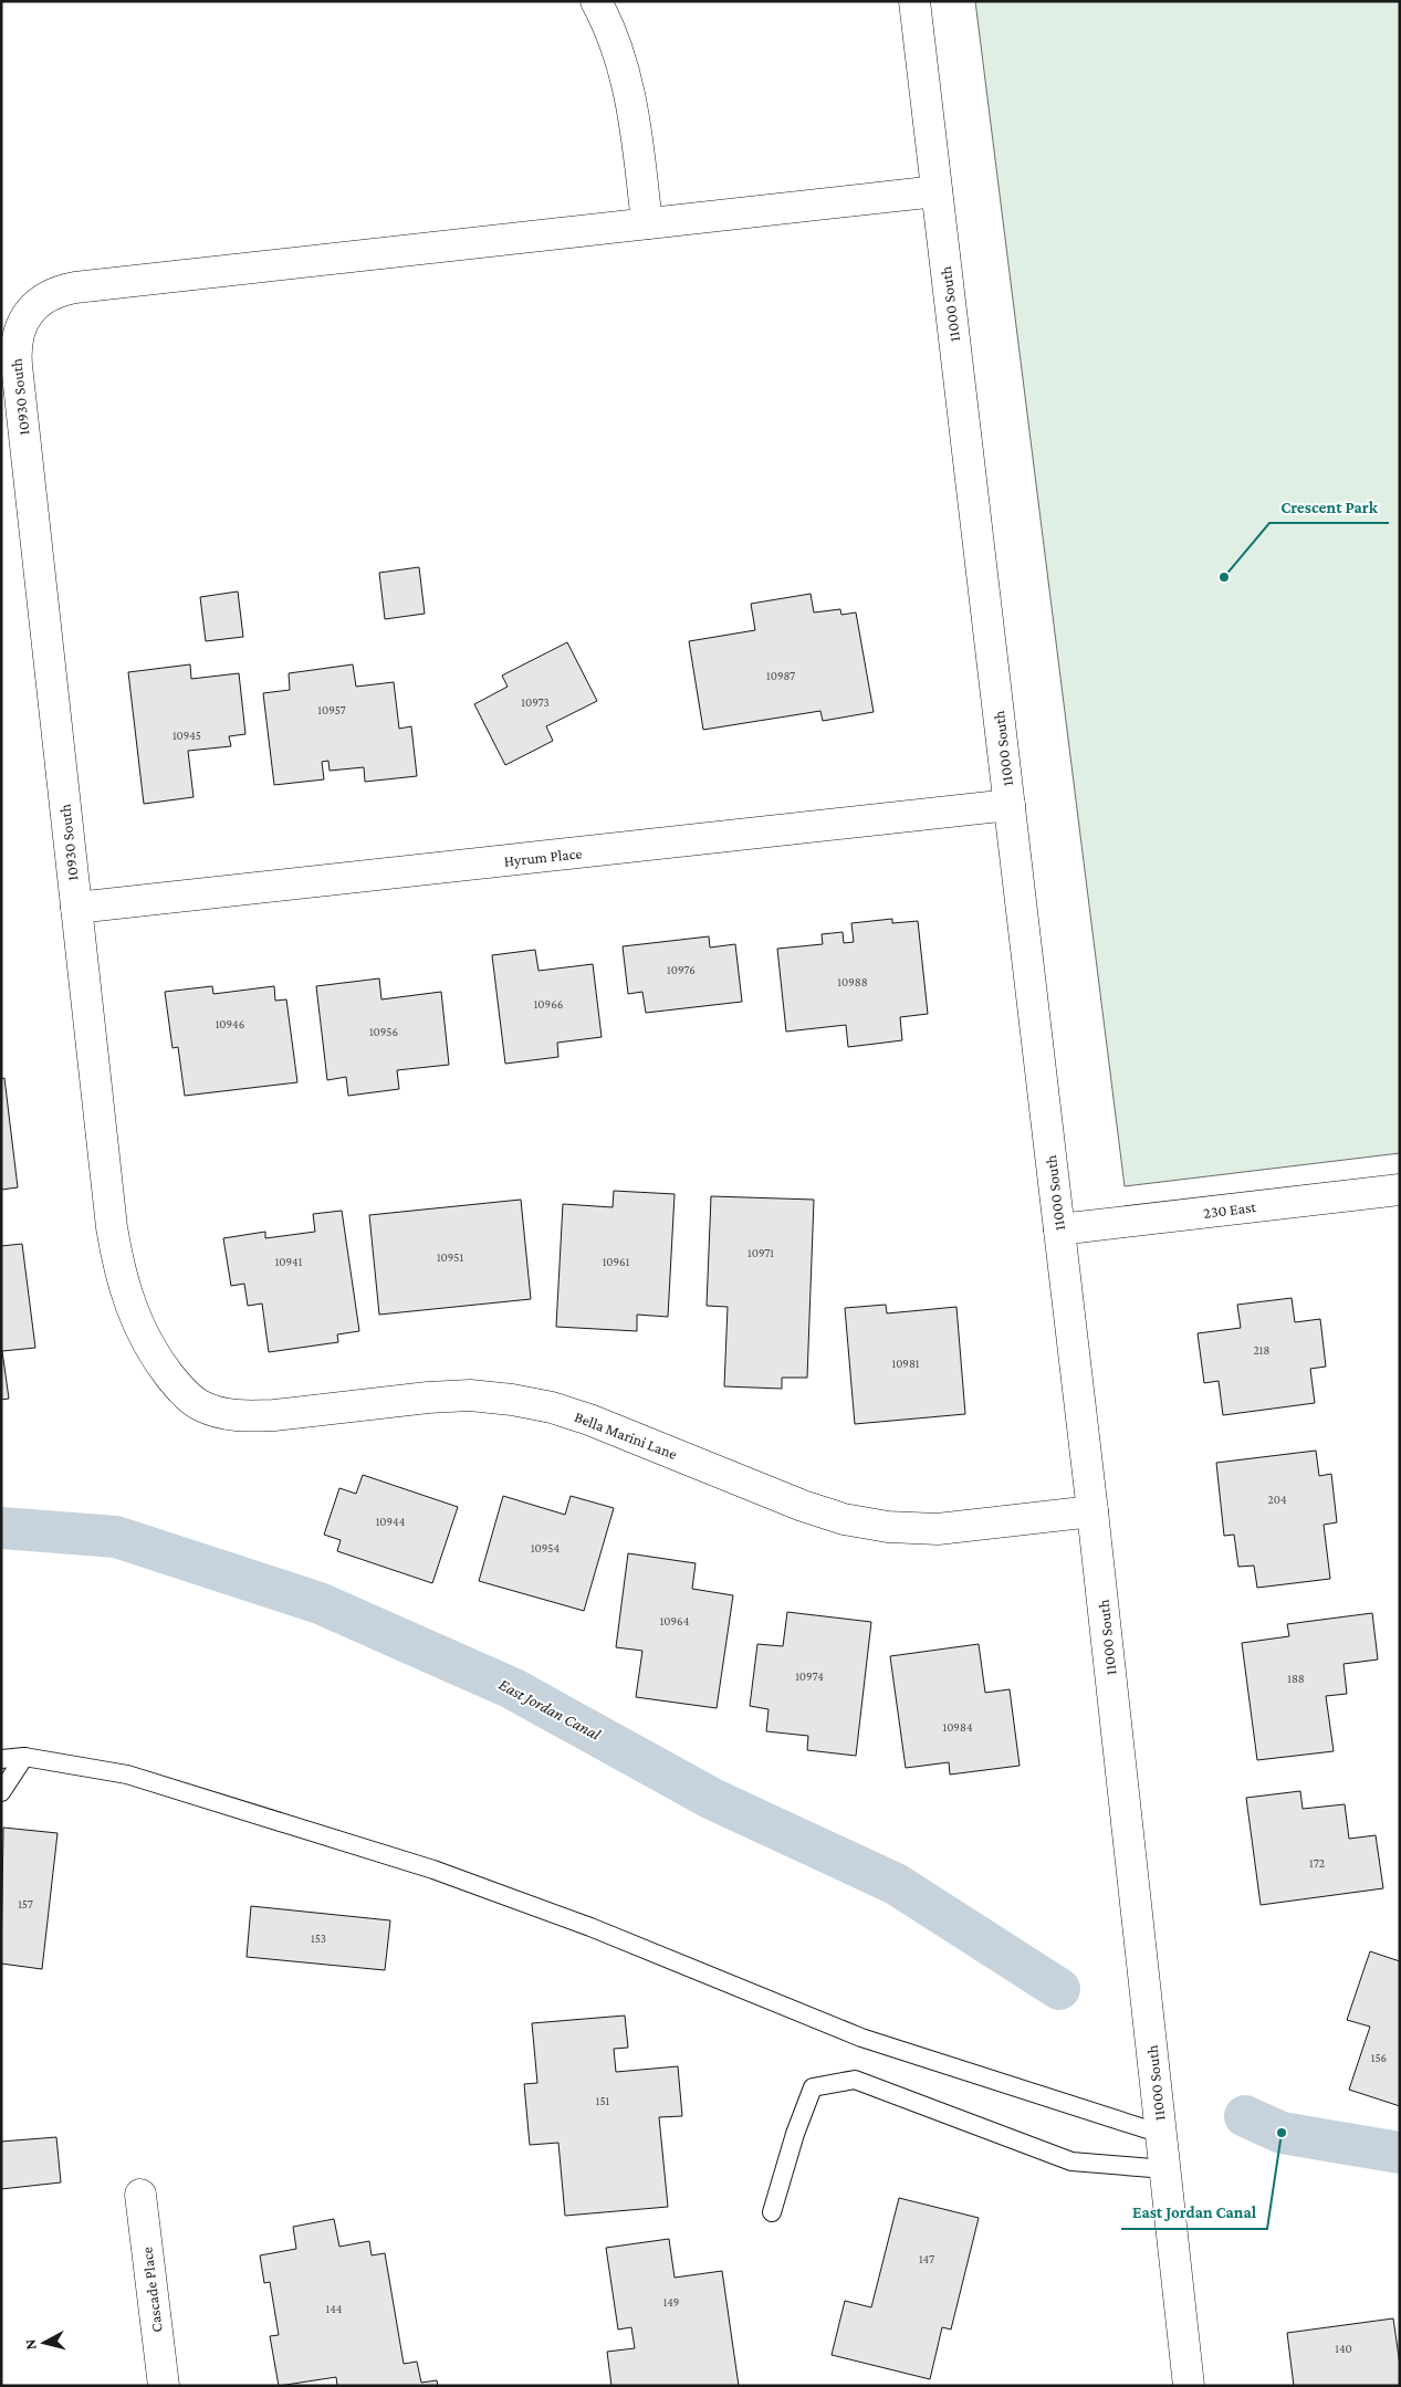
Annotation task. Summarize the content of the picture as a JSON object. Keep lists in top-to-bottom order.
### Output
{
  "streets": {
    "street": [
      "11000 South",
      "10930 South",
      "Hyrum Place",
      "230 East",
      "Bella Marini Lane",
      "Cascade Place"
    ]
  },
  "crossings": [
    ["11000 South", "Hyrum Place"],
    ["11000 South", "230 East"],
    ["11000 South", "Bella Marini Lane"],
    ["10930 South", "Hyrum Place"],
    ["10930 South", "Bella Marini Lane"]
  ],
  "water": ["East Jordan Canal"],
  "places": ["Crescent Park", "East Jordan Canal"],
  "house_numbers": [
    "10987",
    "10973",
    "10957",
    "10945",
    "10976",
    "10988",
    "10966",
    "10946",
    "10956",
    "10971",
    "10951",
    "10941",
    "10961",
    "218",
    "10981",
    "204",
    "10944",
    "10954",
    "10964",
    "10974",
    "188",
    "10984",
    "172",
    "157",
    "153",
    "156",
    "151",
    "147",
    "149",
    "144",
    "140"
  ],
  "north": "left"
}
